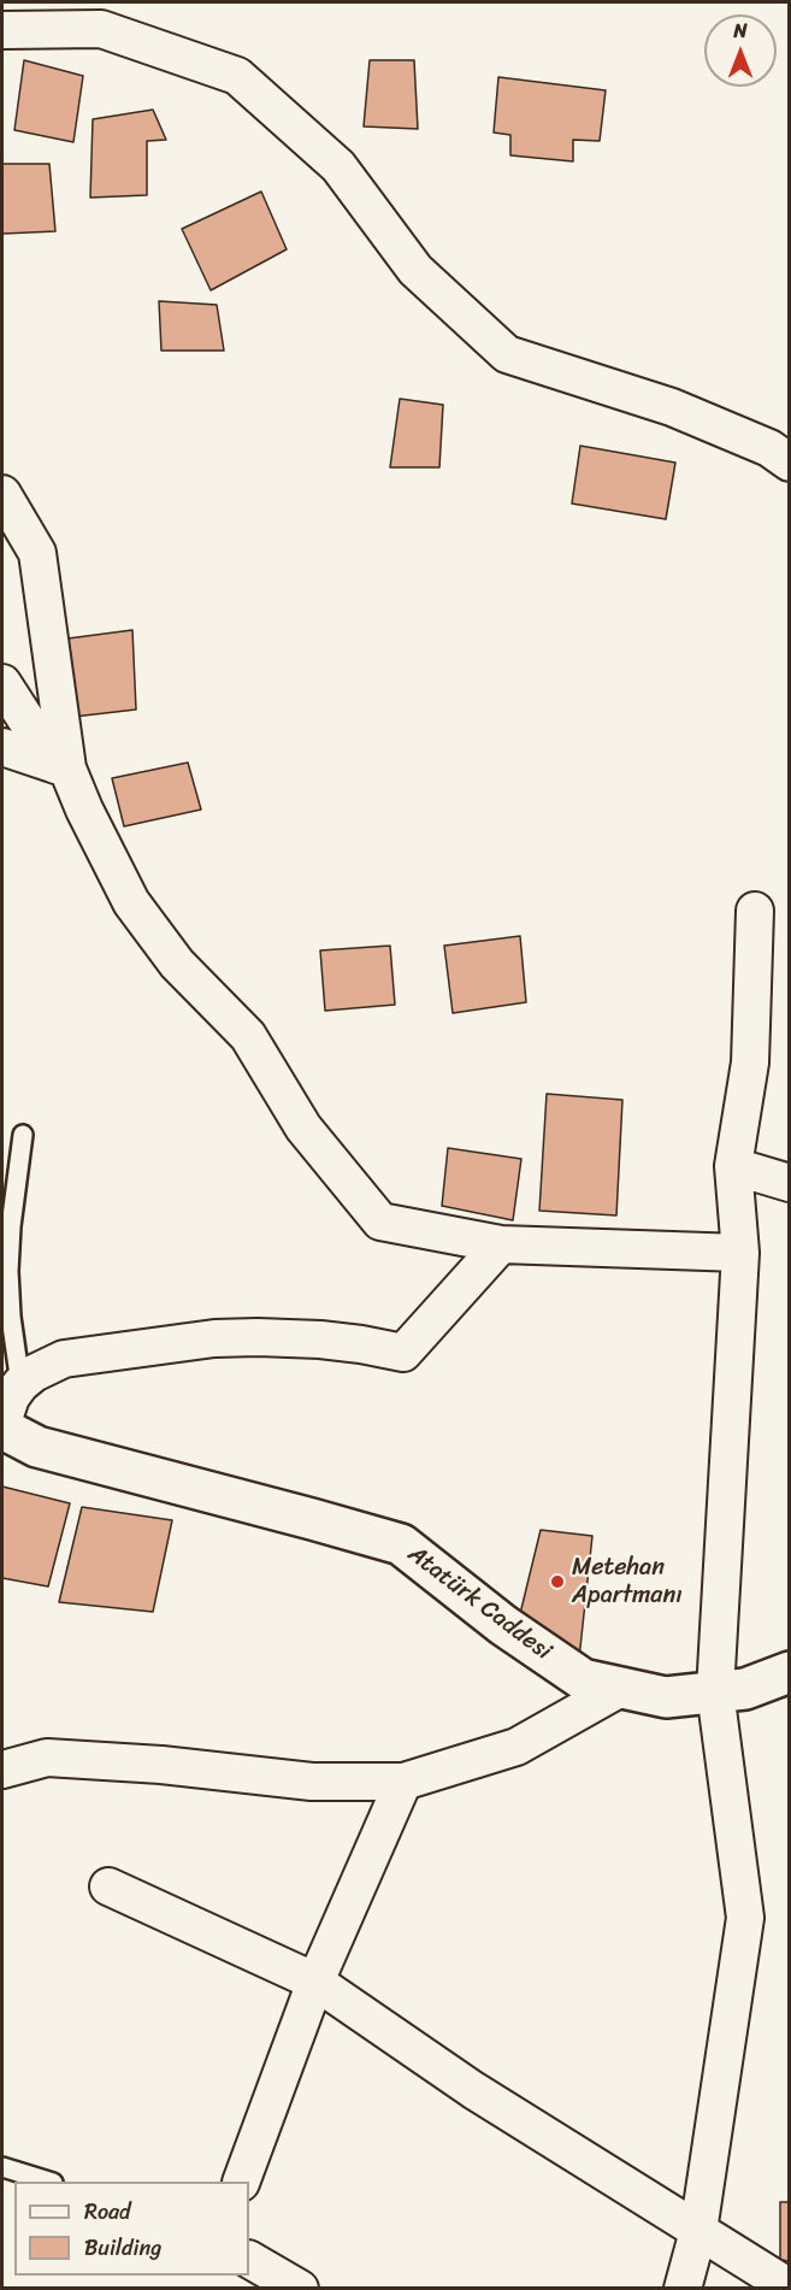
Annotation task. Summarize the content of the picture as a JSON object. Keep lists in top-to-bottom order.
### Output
{
  "streets": {
    "main road": ["Atatürk Caddesi"]
  },
  "places": ["Metehan Apartmanı"],
  "legend": ["Road", "Building"],
  "north": "top"
}
